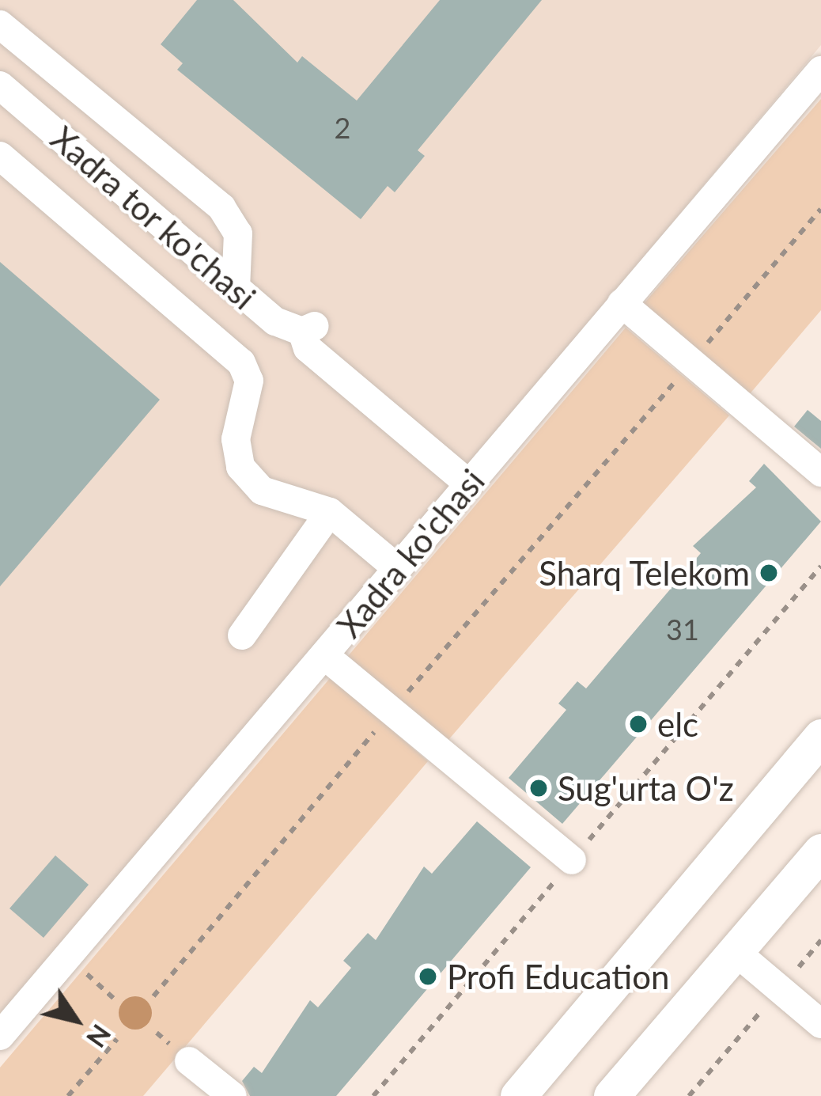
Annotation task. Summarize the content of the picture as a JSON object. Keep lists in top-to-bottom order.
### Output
{
  "streets": {
    "street": ["Xadra tor ko'chasi", "Xadra ko'chasi"]
  },
  "crossings": [
    ["Xadra tor ko'chasi", "Xadra ko'chasi"]
  ],
  "places": [
    "Sharq Telekom",
    "elc",
    "Sug'urta O'z",
    "Profi Education"
  ],
  "house_numbers": ["2", "31"],
  "north": "bottom right"
}
